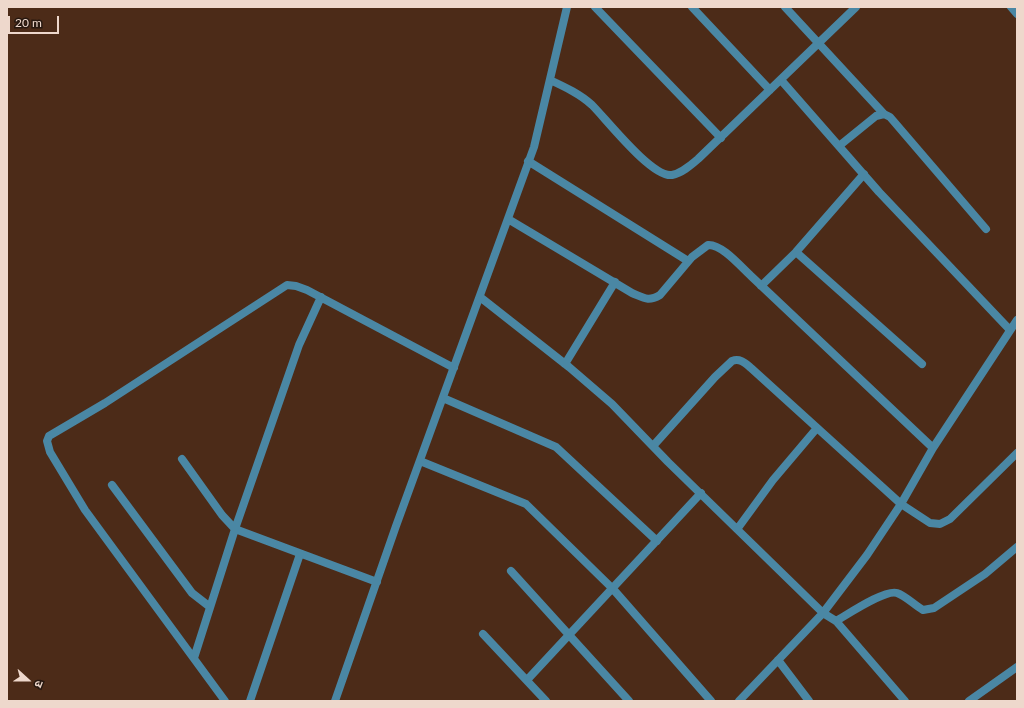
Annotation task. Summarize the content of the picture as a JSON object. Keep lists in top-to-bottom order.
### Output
{
  "scale_bar": "20 m",
  "north": "right"
}
